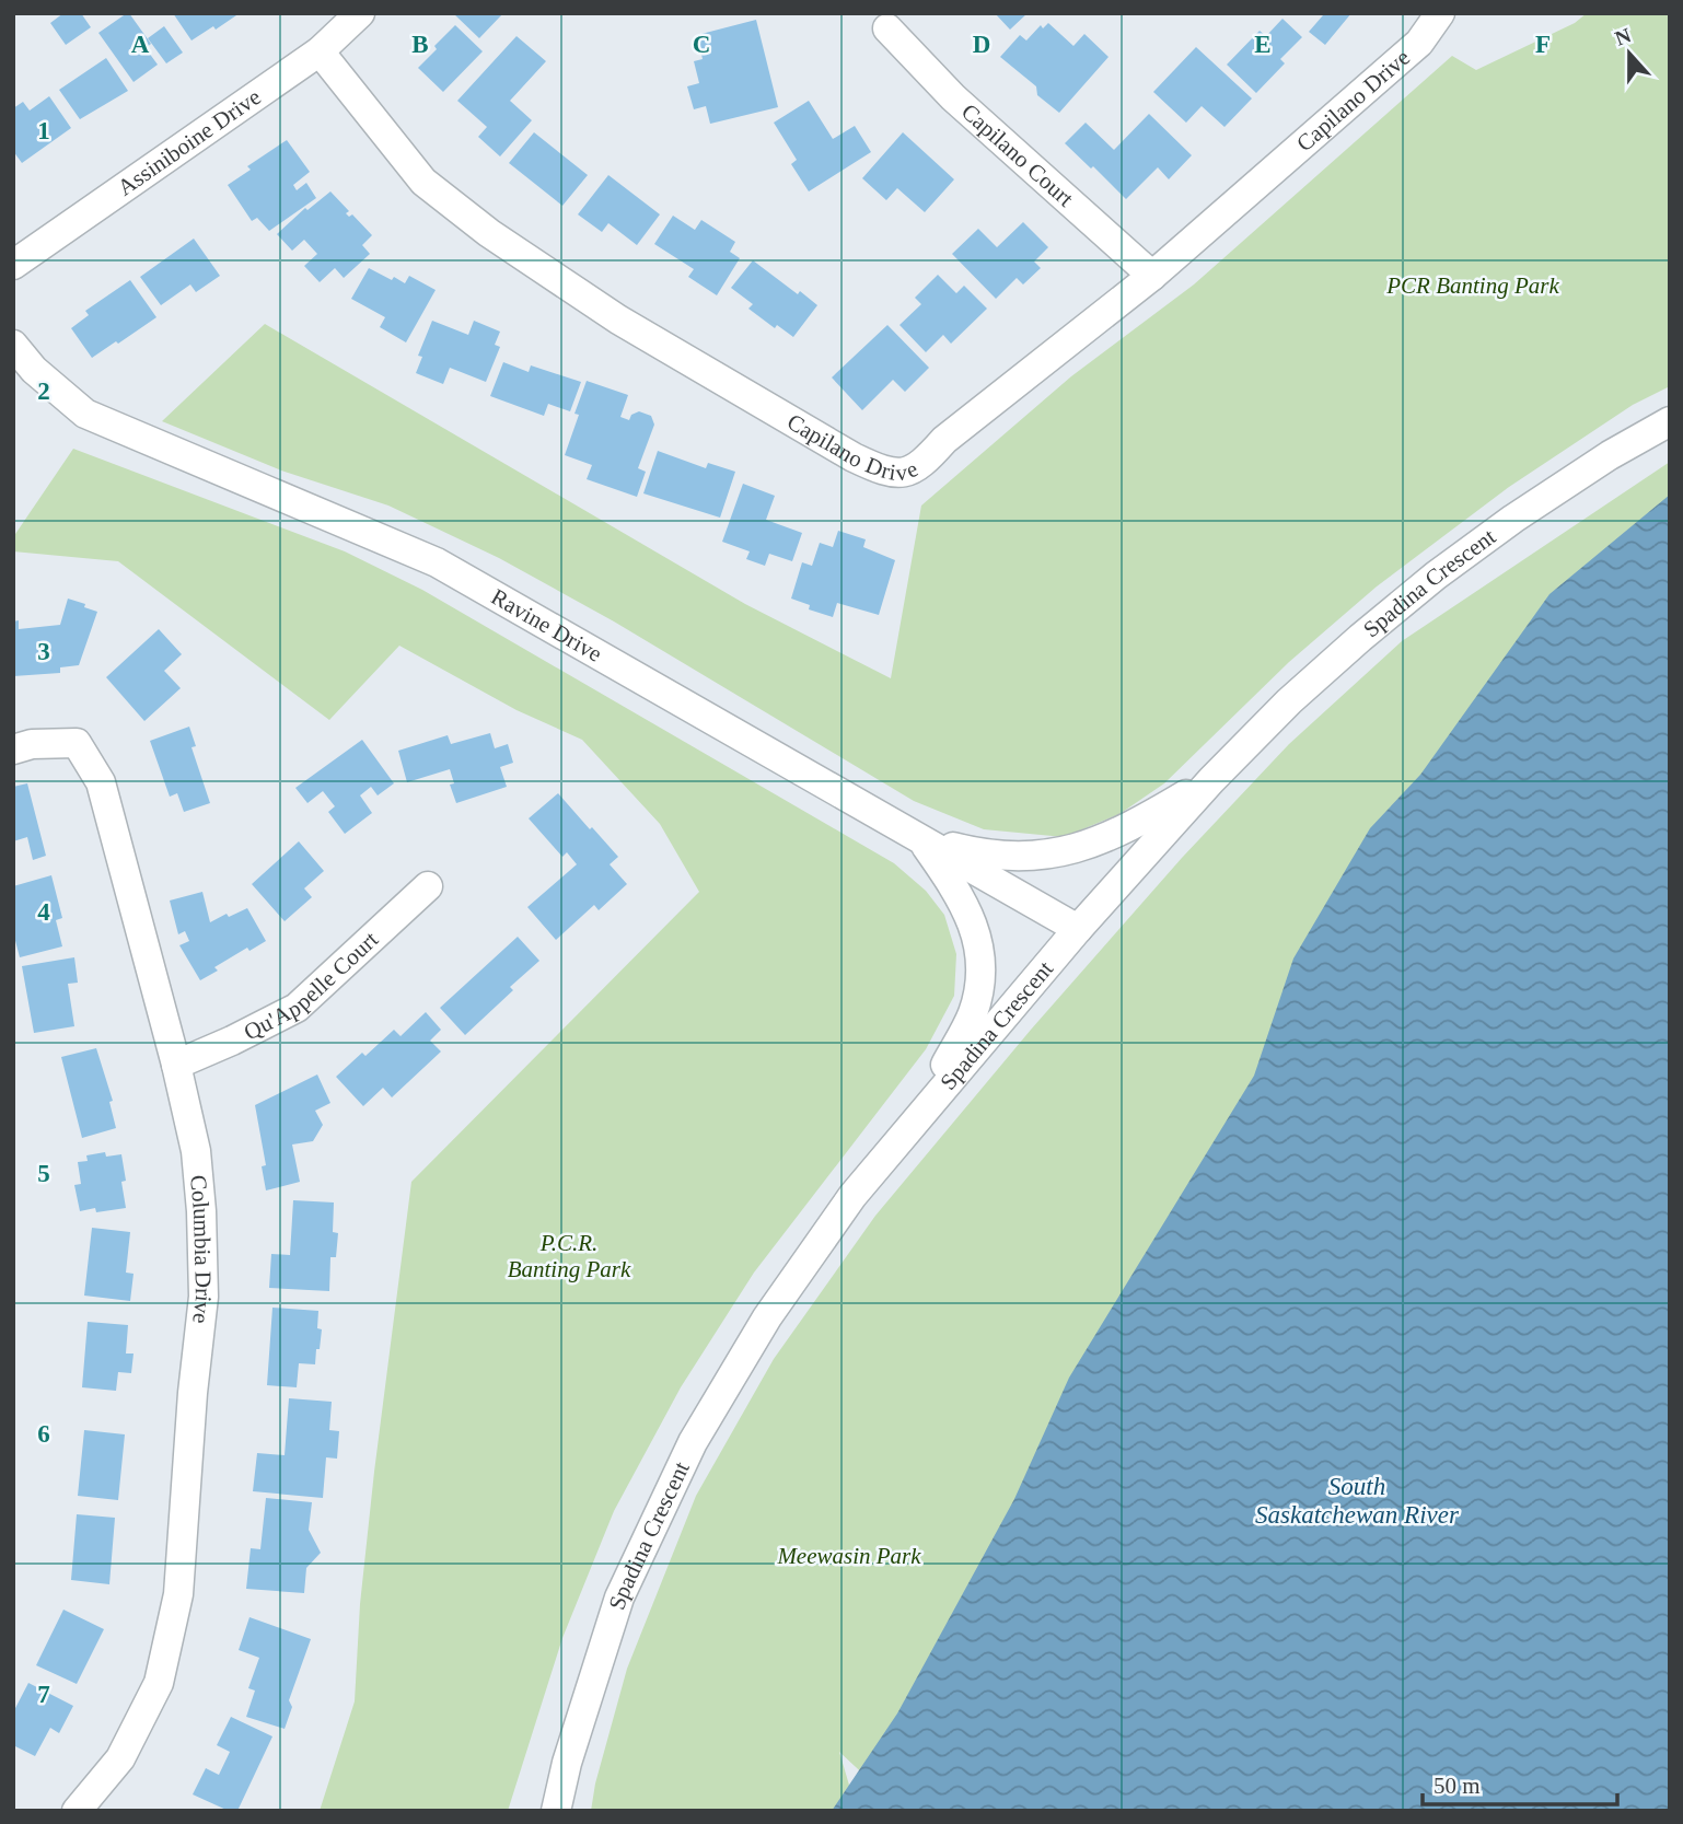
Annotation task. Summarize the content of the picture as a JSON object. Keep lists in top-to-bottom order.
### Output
{
  "streets": {
    "street": [
      "Capilano Drive",
      "Assiniboine Drive",
      "Capilano Court",
      "Spadina Crescent",
      "Ravine Drive",
      "Qu'Appelle Court",
      "Columbia Drive"
    ]
  },
  "crossings": [
    ["Capilano Drive", "Assiniboine Drive"],
    ["Capilano Drive", "Capilano Court"],
    ["Spadina Crescent", "Ravine Drive"],
    ["Qu'Appelle Court", "Columbia Drive"]
  ],
  "water": ["South Saskatchewan River"],
  "parks": ["PCR Banting Park", "P.C.R. Banting Park", "Meewasin Park"],
  "scale_bar": "50 m",
  "north": "top",
  "grid": {
    "columns": [
      "A",
      "B",
      "C",
      "D",
      "E",
      "F"
    ],
    "rows": [
      "1",
      "2",
      "3",
      "4",
      "5",
      "6",
      "7"
    ]
  }
}
